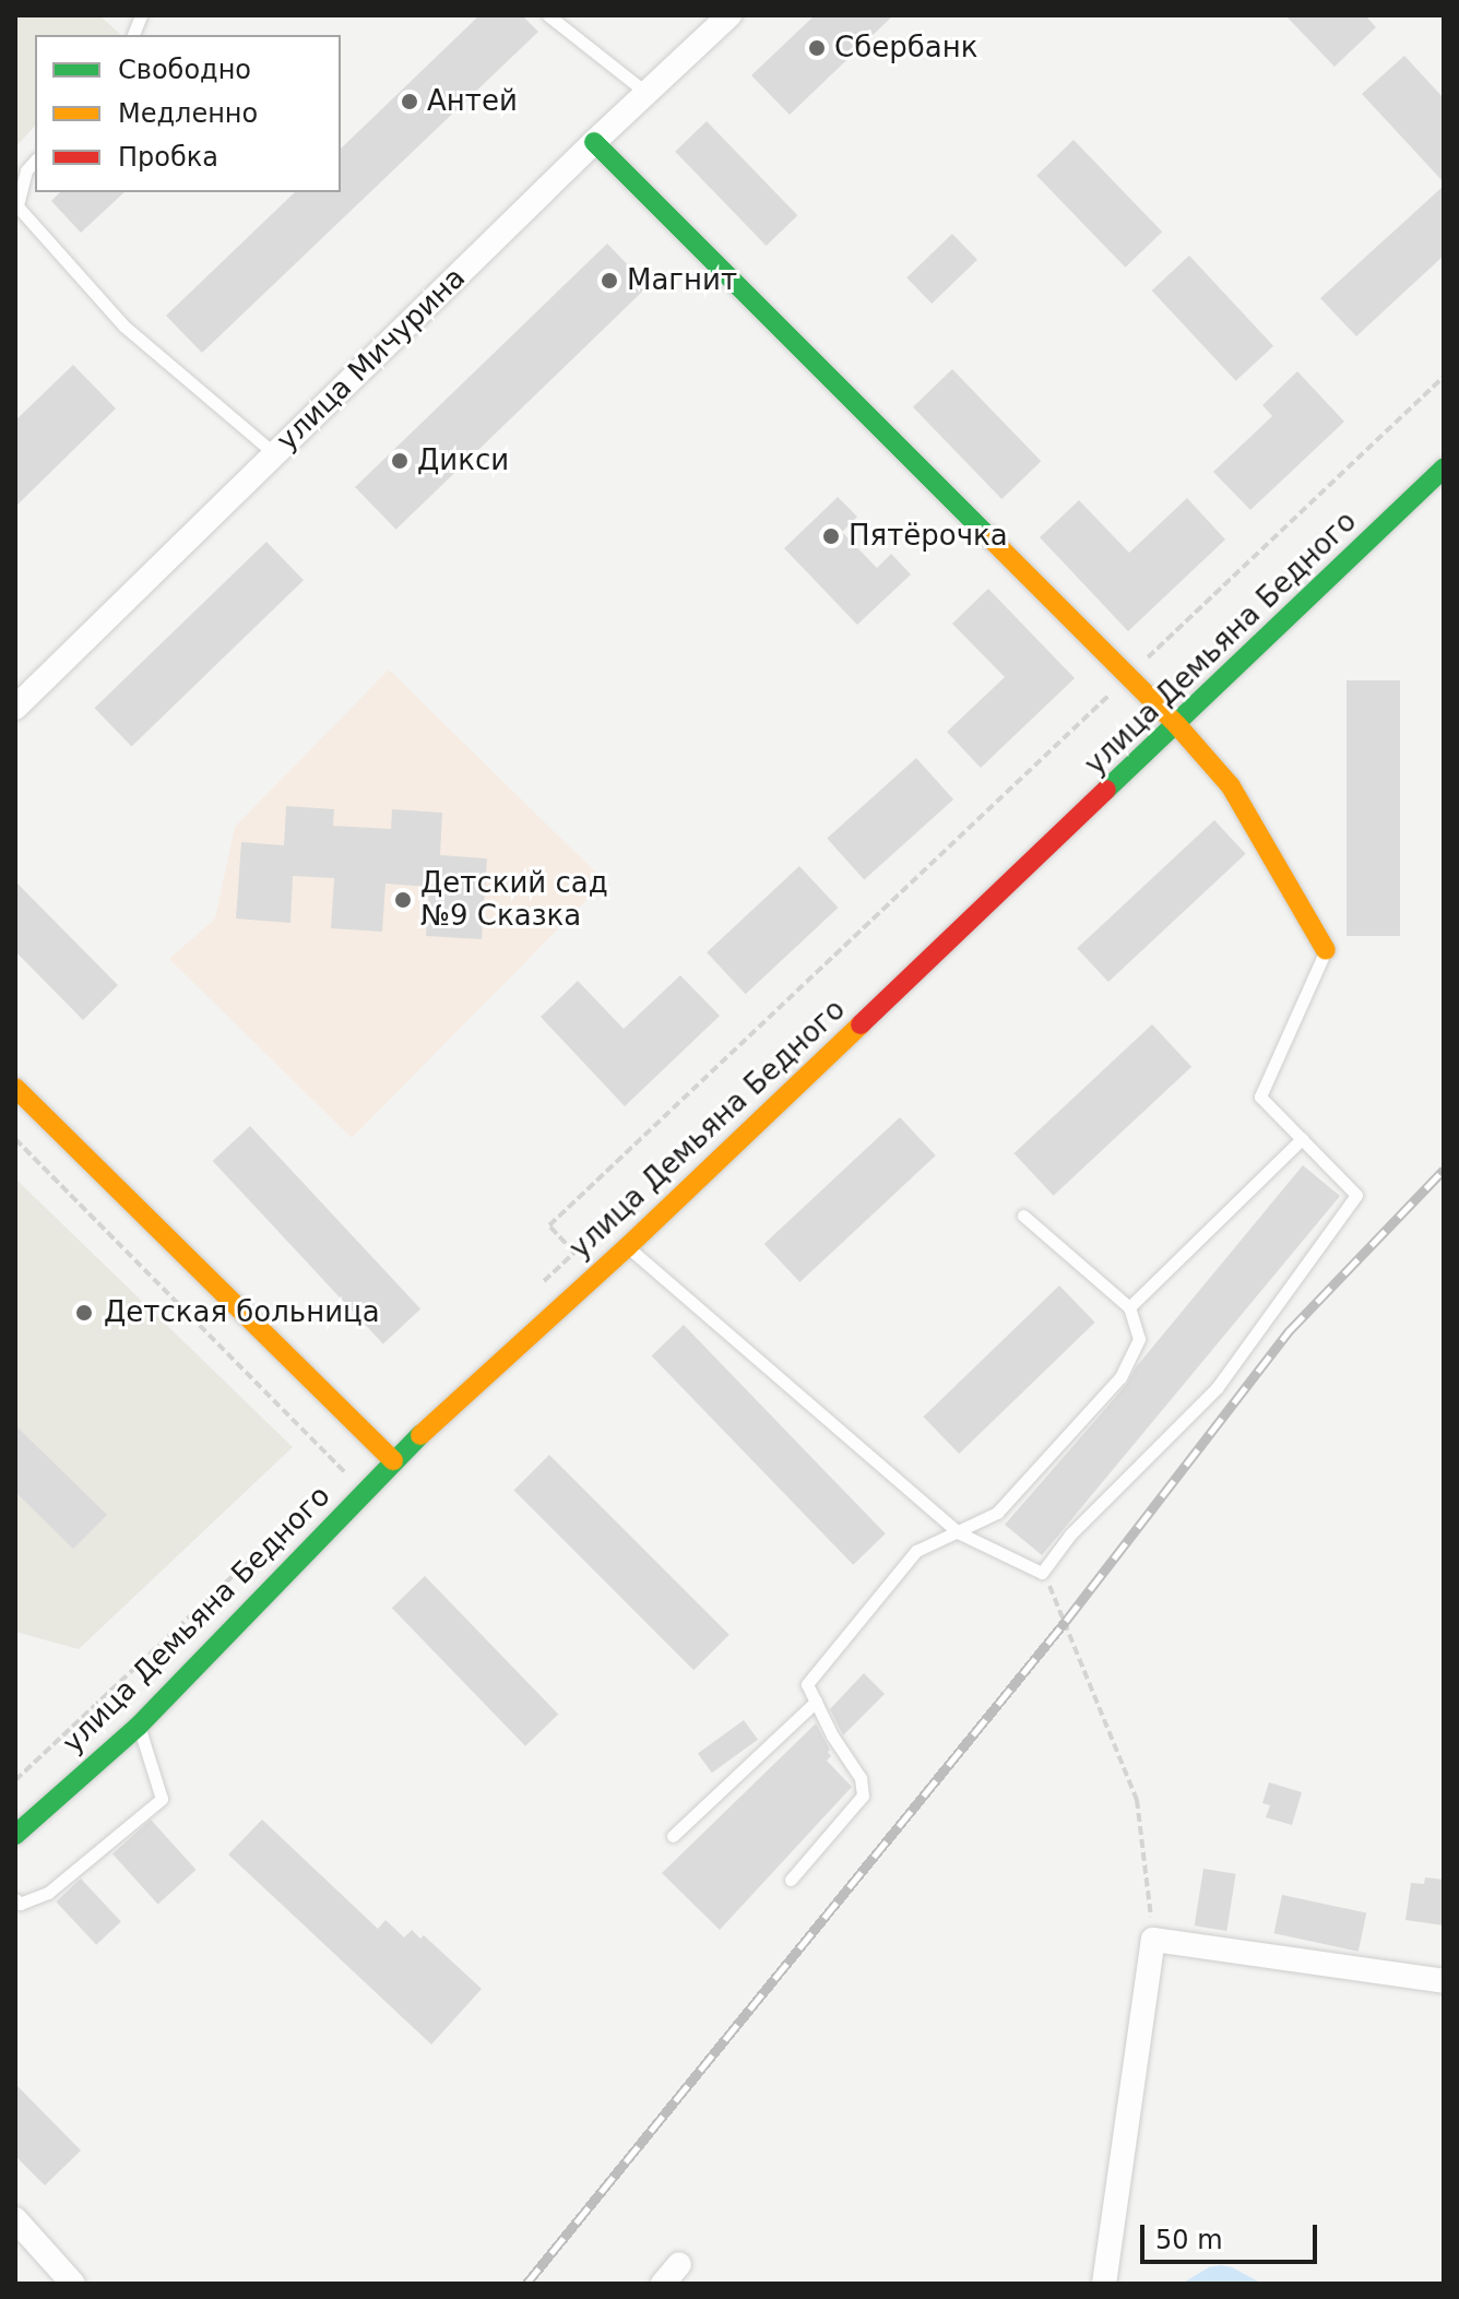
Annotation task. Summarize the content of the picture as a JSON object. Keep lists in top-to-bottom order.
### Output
{
  "streets": {
    "main road": ["улица Демьяна Бедного"],
    "street": ["улица Мичурина"]
  },
  "places": [
    "Сбербанк",
    "Антей",
    "Магнит",
    "Дикси",
    "Пятёрочка",
    "Детский сад №9 Сказка",
    "Детская больница"
  ],
  "legend": ["Свободно", "Медленно", "Пробка"],
  "scale_bar": "50 m"
}
